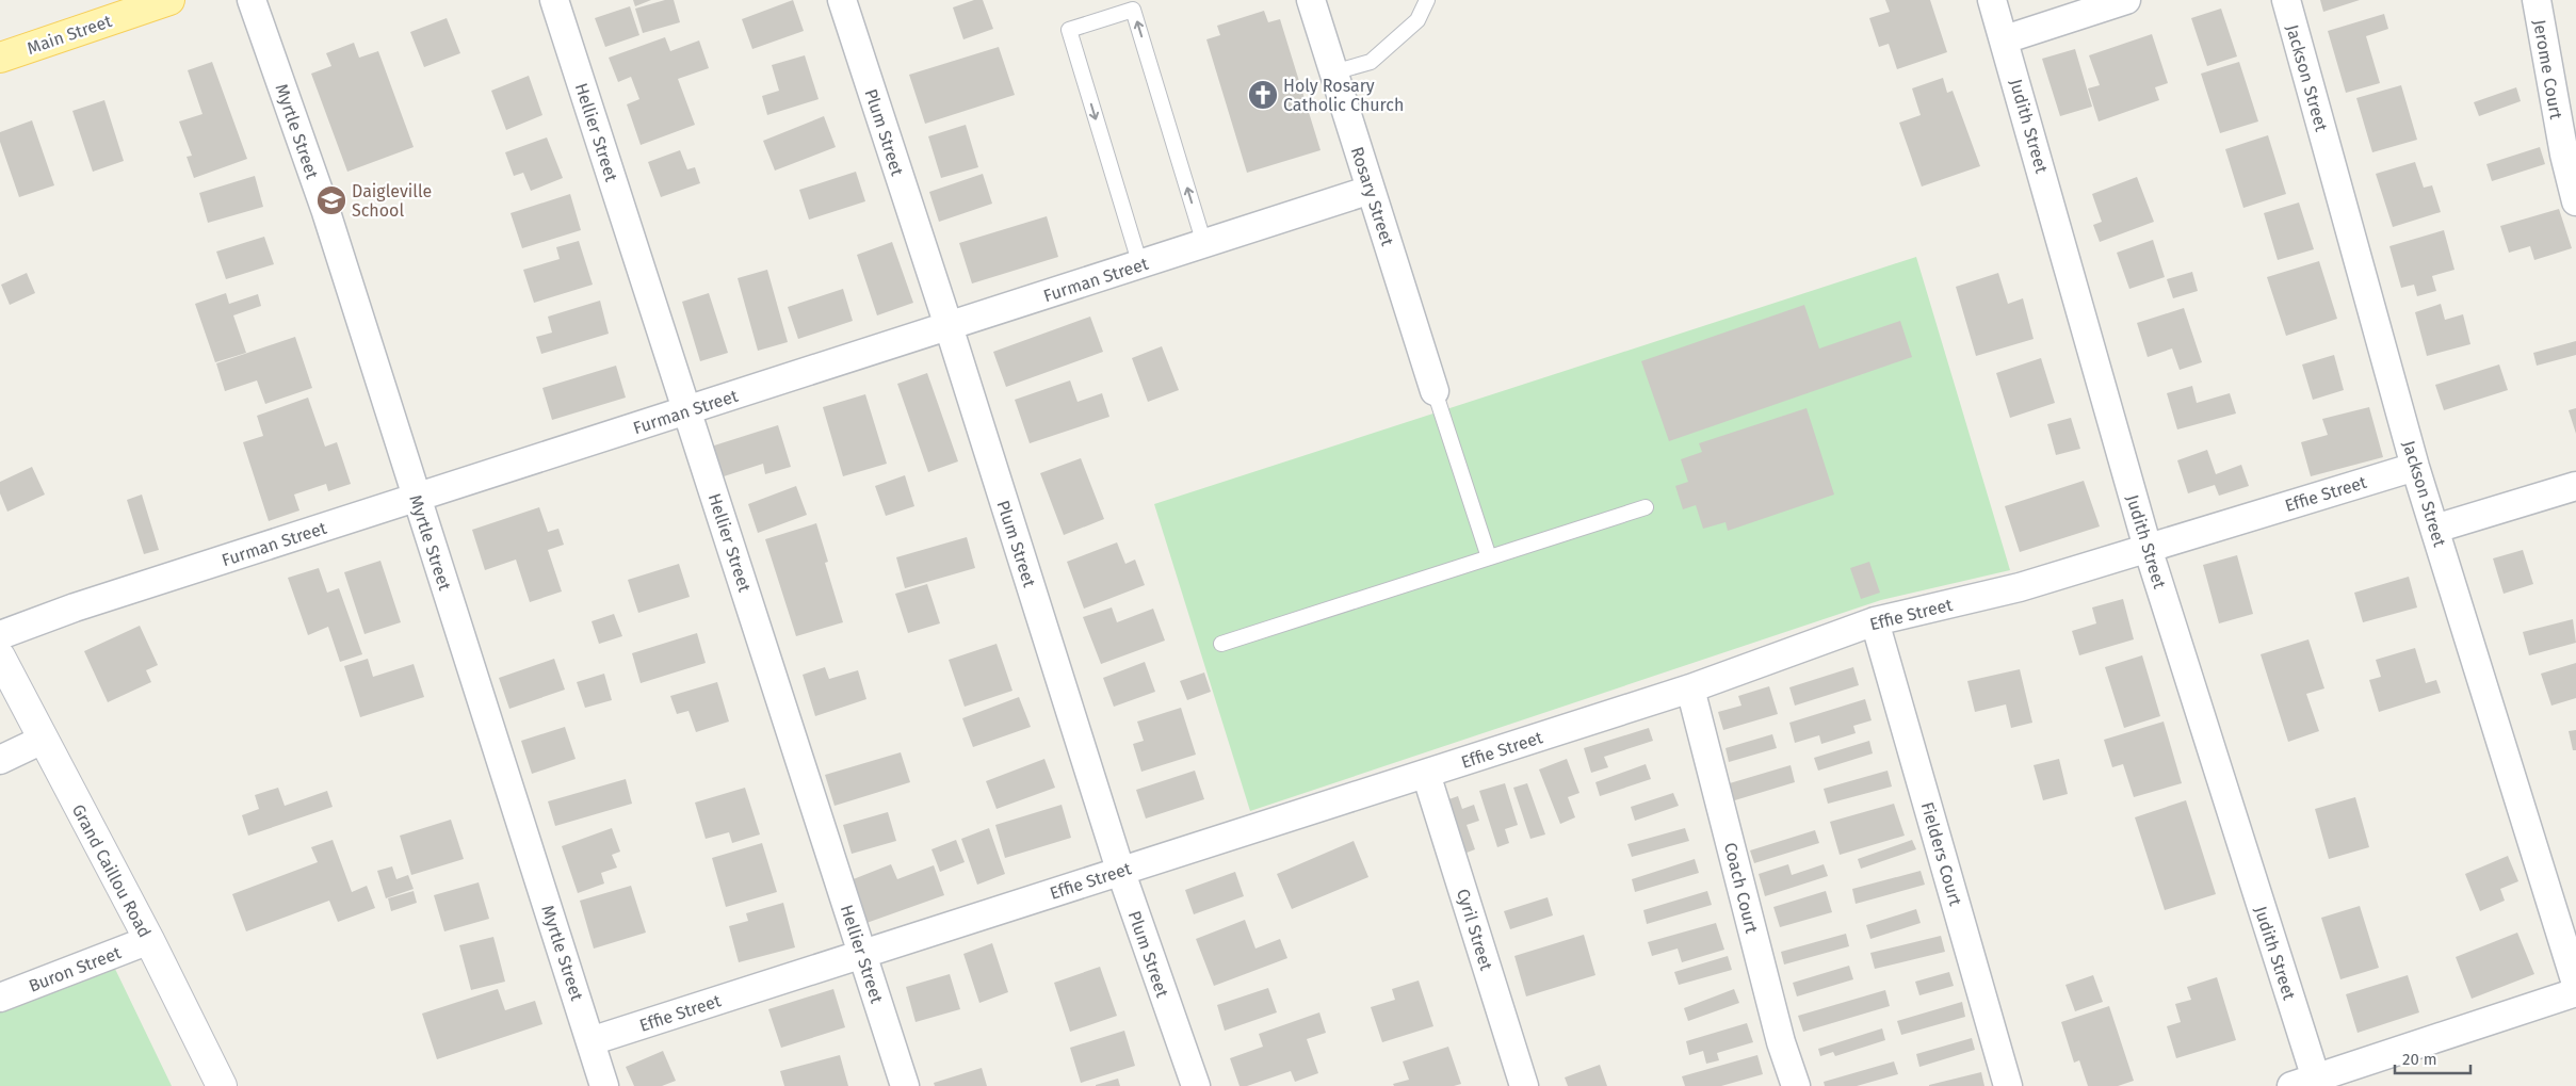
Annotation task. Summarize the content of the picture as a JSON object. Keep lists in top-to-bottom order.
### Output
{
  "streets": {
    "main road": ["Main Street", "Grand Caillou Road"],
    "street": [
      "Jerome Court",
      "Jackson Street",
      "Judith Street",
      "Myrtle Street",
      "Hellier Street",
      "Plum Street",
      "Rosary Street",
      "Furman Street",
      "Effie Street",
      "Fielders Court",
      "Coach Court",
      "Cyril Street",
      "Buron Street"
    ]
  },
  "crossings": [
    ["Jackson Street", "Effie Street"],
    ["Judith Street", "Effie Street"],
    ["Myrtle Street", "Furman Street"],
    ["Myrtle Street", "Effie Street"],
    ["Hellier Street", "Furman Street"],
    ["Hellier Street", "Effie Street"],
    ["Plum Street", "Furman Street"],
    ["Plum Street", "Effie Street"],
    ["Rosary Street", "Furman Street"],
    ["Effie Street", "Fielders Court"],
    ["Effie Street", "Coach Court"],
    ["Effie Street", "Cyril Street"],
    ["Grand Caillou Road", "Buron Street"]
  ],
  "places": {
    "church": ["Holy Rosary Catholic Church"],
    "school or university": ["Daigleville School"]
  },
  "scale_bar": "20 m"
}
